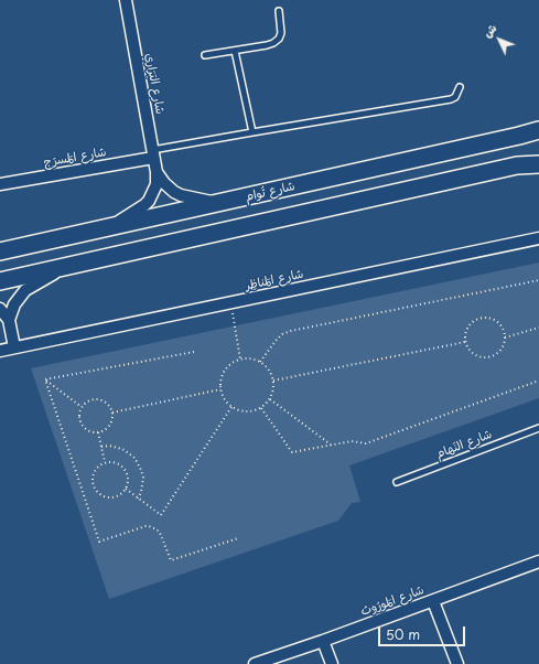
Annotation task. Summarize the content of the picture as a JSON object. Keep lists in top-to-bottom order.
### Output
{
  "streets": {
    "main road": ["شارع تُوام"],
    "street": [
      "شارع البَرَاري",
      "شارع المَسرَج",
      "شارع المَناظِر",
      "شارع المَورُوث"
    ],
    "lane": ["شارع النَهام"]
  },
  "crossings": [
    ["شارع البَرَاري", "شارع المَسرَج"],
    ["شارع البَرَاري", "شارع تُوام"]
  ],
  "scale_bar": "50 m",
  "north": "top left"
}
